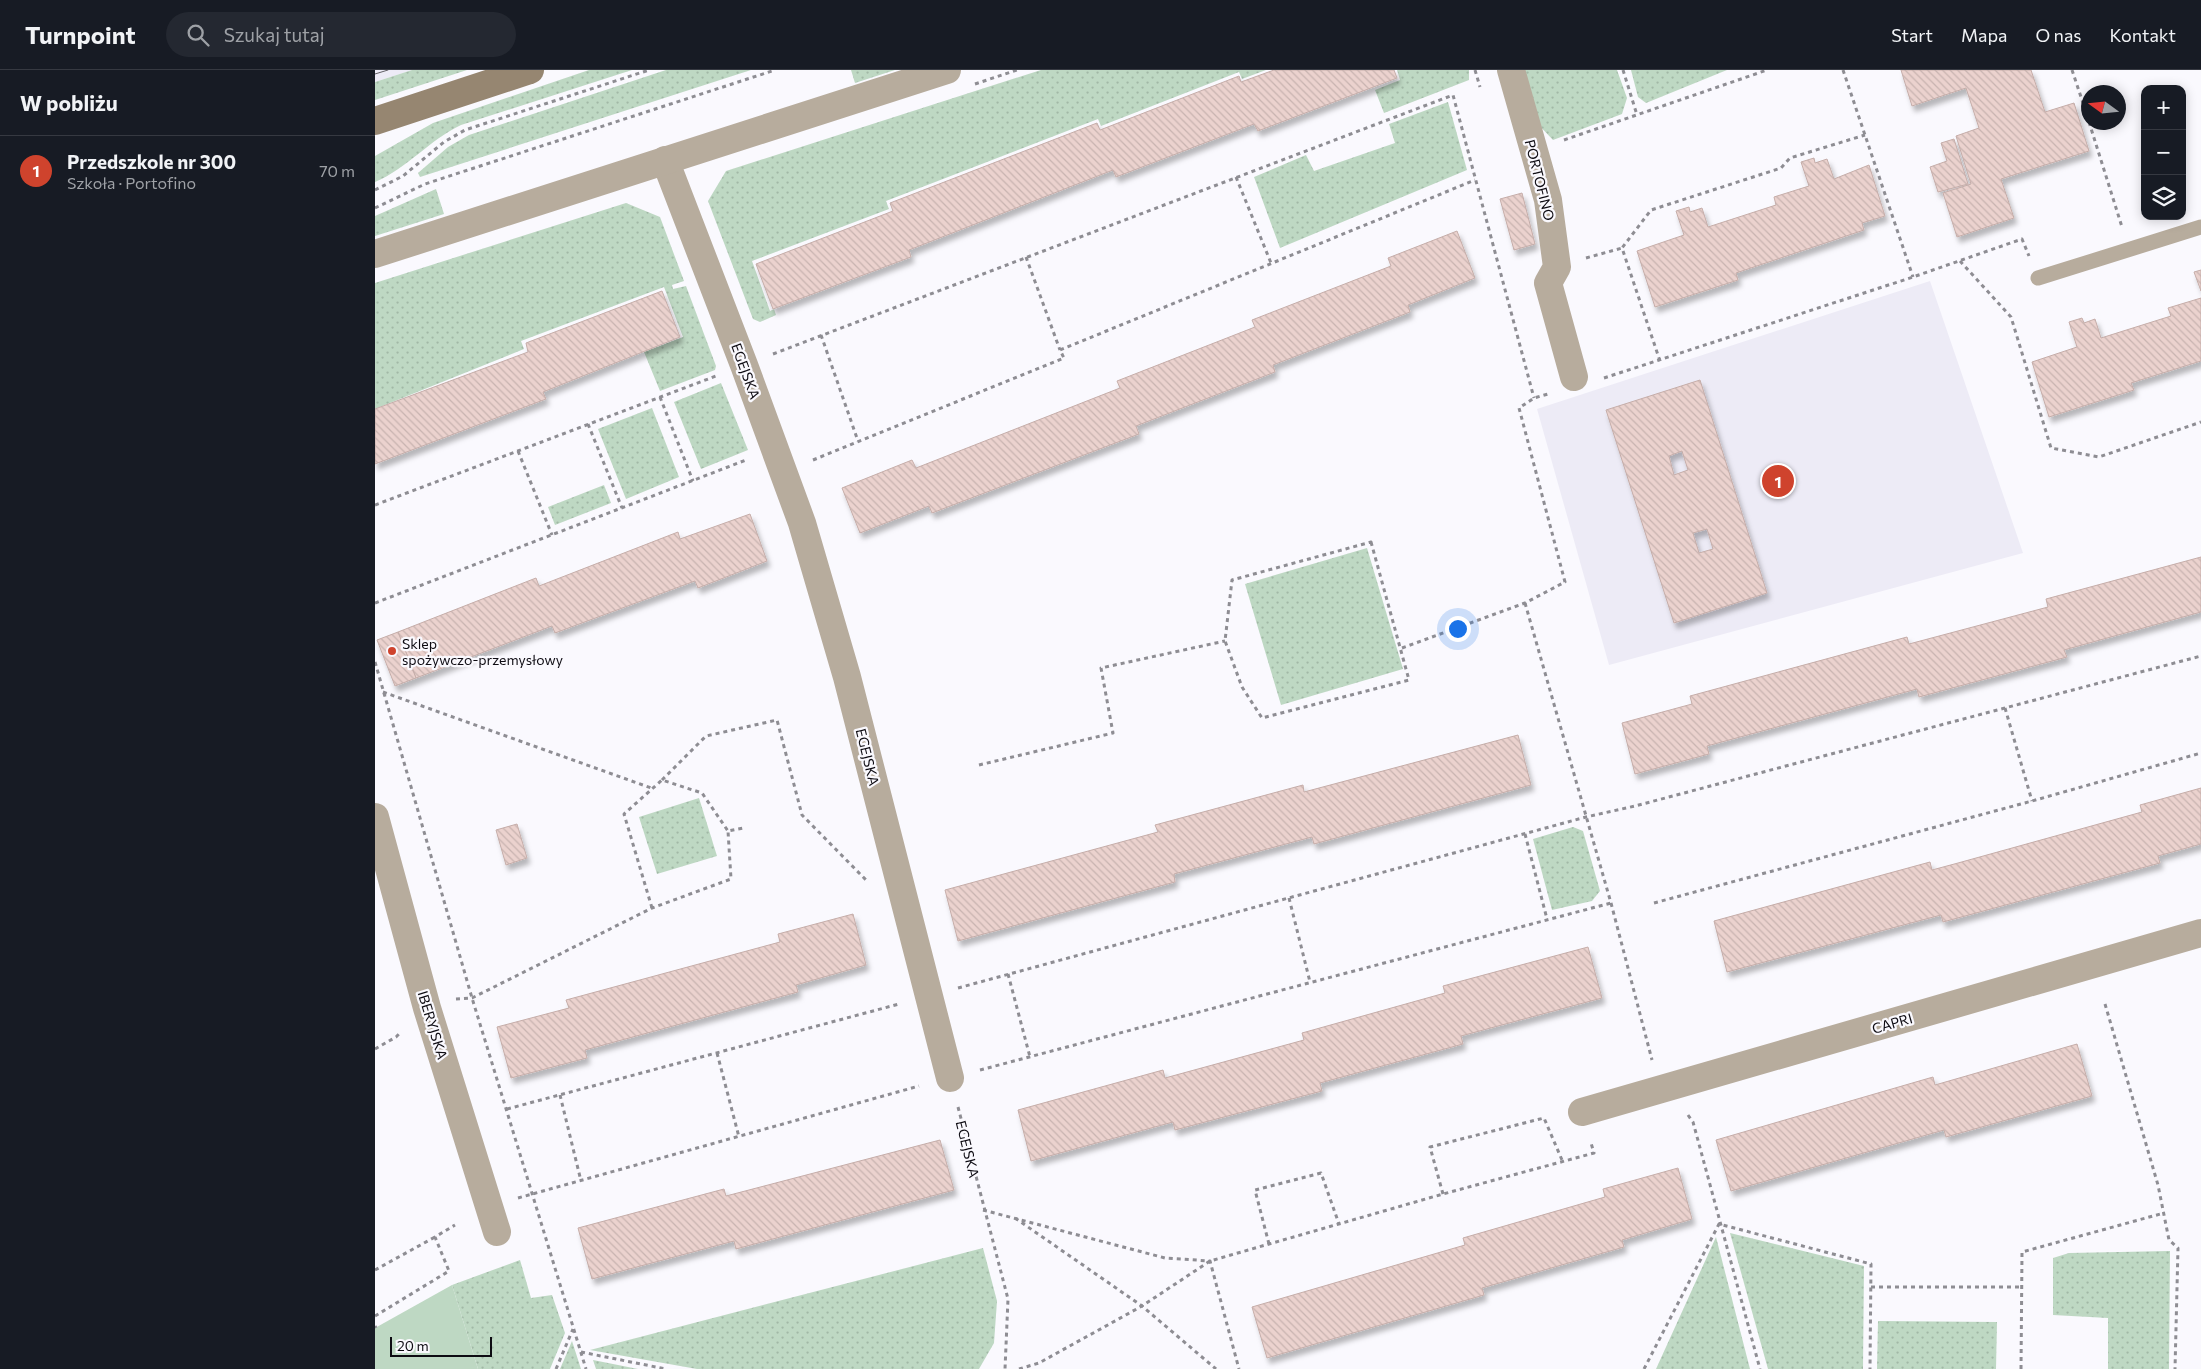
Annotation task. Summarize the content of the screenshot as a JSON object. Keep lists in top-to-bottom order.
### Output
{
  "streets": {
    "street": [
      "PORTOFINO",
      "EGEJSKA",
      "CAPRI",
      "IBERYJSKA"
    ]
  },
  "places": ["Sklep spożywczo-przemysłowy"],
  "scale_bar": "20 m",
  "north": "left",
  "page": {
    "header": "Turnpoint",
    "search": "Szukaj tutaj",
    "nav": [
      "Start",
      "Mapa",
      "O nas",
      "Kontakt"
    ],
    "heading": "W pobliżu",
    "map_buttons": ["+", "−"],
    "list": [
      {
        "mark": "1",
        "name": "Przedszkole nr 300",
        "note": "Szkoła · Portofino",
        "value": "70 m"
      }
    ],
    "pins": "1",
    "scale": "20 m"
  }
}
